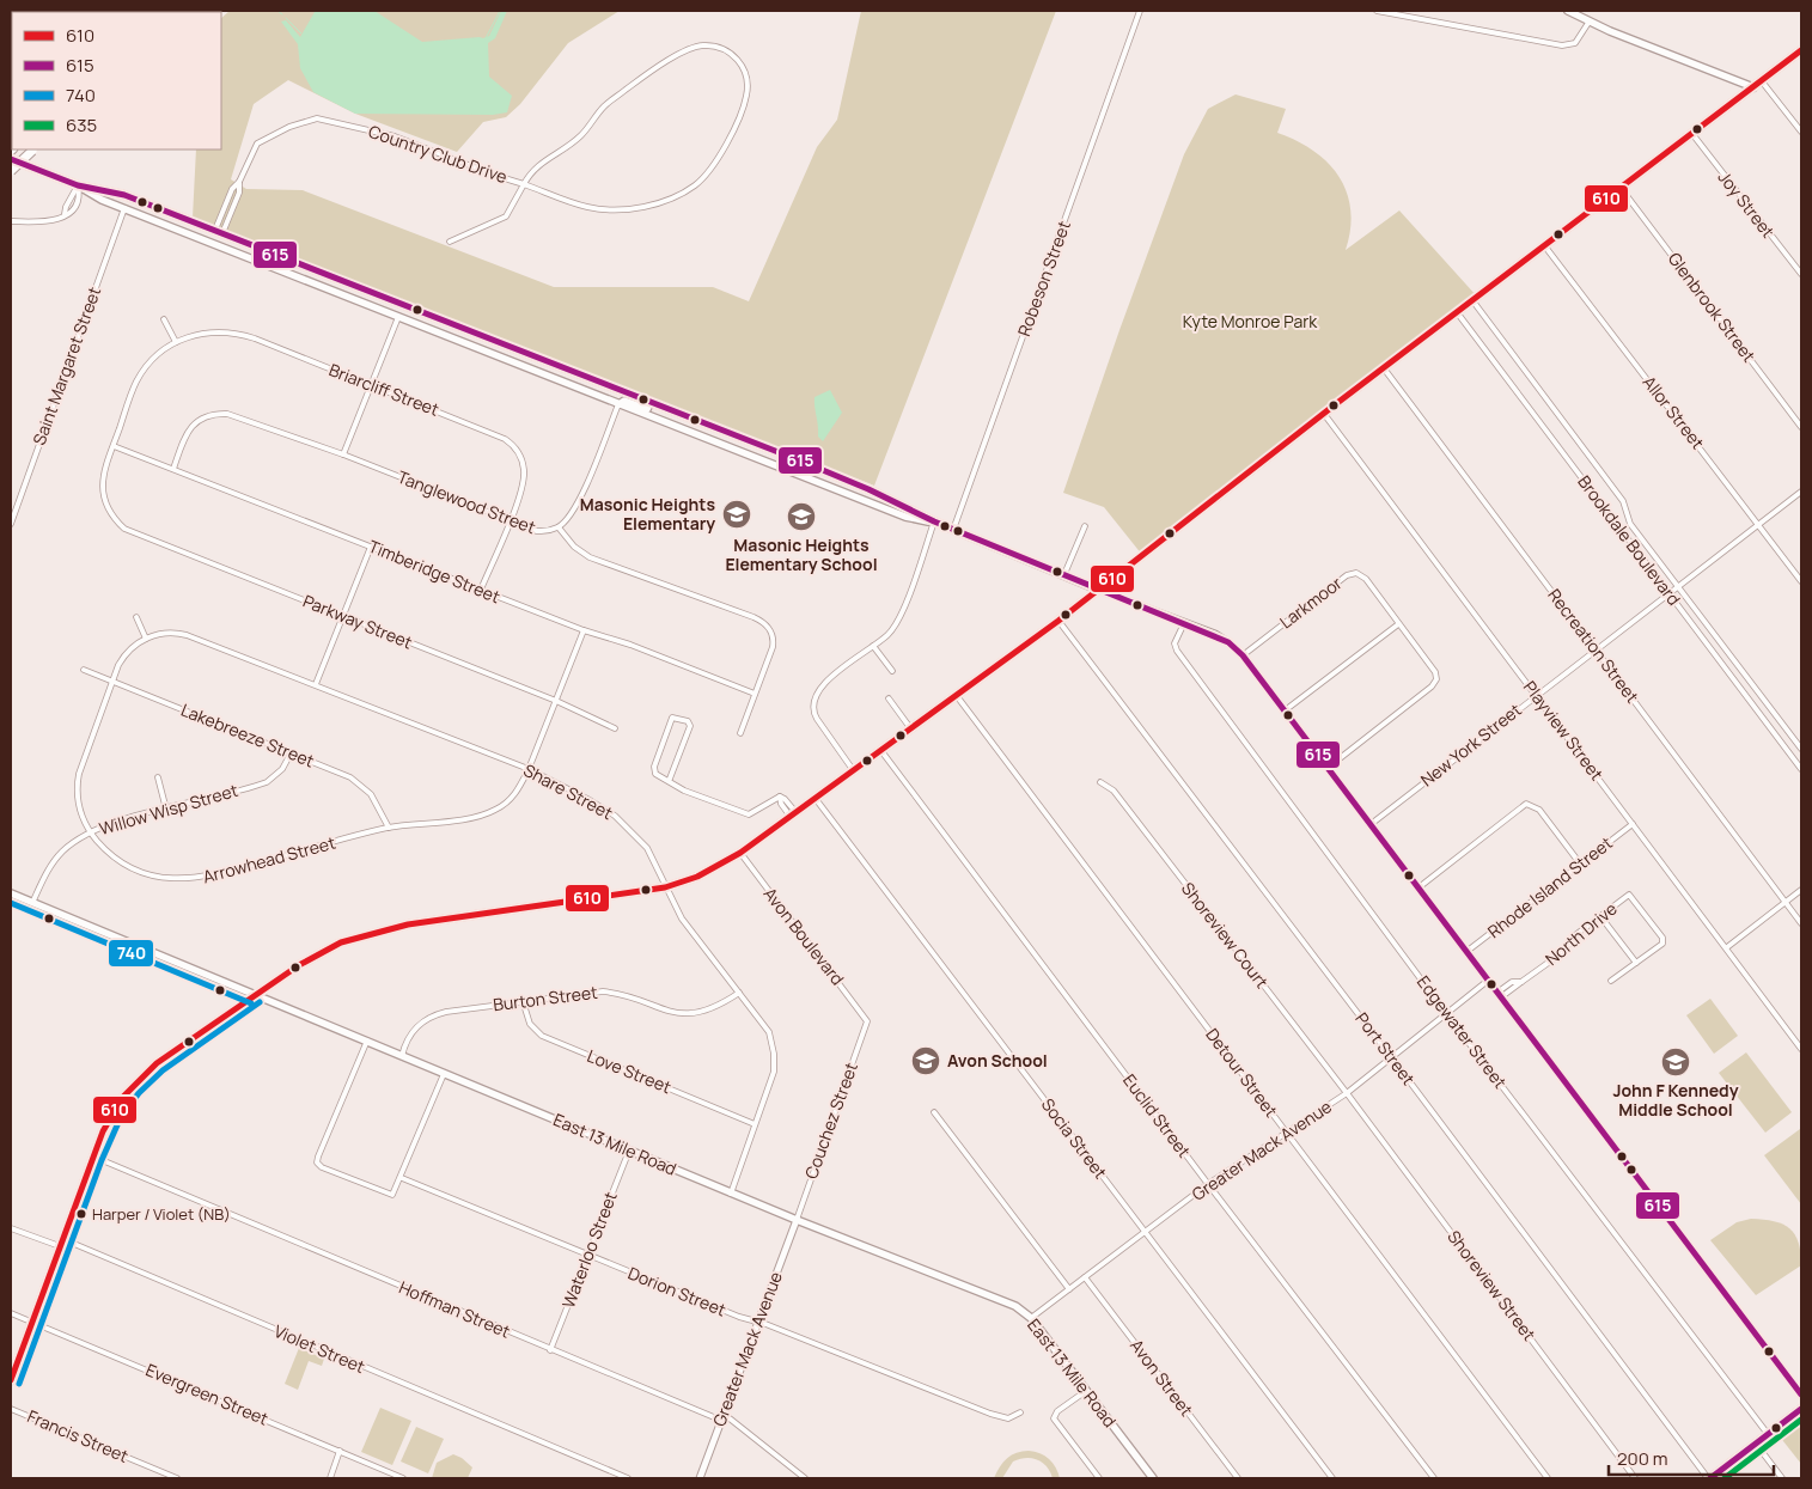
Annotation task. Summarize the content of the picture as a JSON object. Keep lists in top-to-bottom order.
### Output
{
  "streets": {
    "main road": ["East 13 Mile Road"],
    "street": [
      "Country Club Drive",
      "Joy Street",
      "Robeson Street",
      "Glenbrook Street",
      "Saint Margaret Street",
      "Briarcliff Street",
      "Allor Street",
      "Tanglewood Street",
      "Brookdale Boulevard",
      "Timberidge Street",
      "Larkmoor",
      "Parkway Street",
      "Recreation Street",
      "Playview Street",
      "Lakebreeze Street",
      "New York Street",
      "Share Street",
      "Willow Wisp Street",
      "Arrowhead Street",
      "Rhode Island Street",
      "North Drive",
      "Shoreview Court",
      "Avon Boulevard",
      "Burton Street",
      "Edgewater Street",
      "Port Street",
      "Love Street",
      "Detour Street",
      "Euclid Street",
      "Couchez Street",
      "Socia Street",
      "Greater Mack Avenue",
      "Waterloo Street",
      "Shoreview Street",
      "Dorion Street",
      "Hoffman Street",
      "Violet Street",
      "Avon Street",
      "Evergreen Street",
      "Francis Street"
    ]
  },
  "crossings": [
    ["Briarcliff Street", "Tanglewood Street"],
    ["Briarcliff Street", "Timberidge Street"],
    ["Allor Street", "New York Street"],
    ["Tanglewood Street", "Timberidge Street"],
    ["Brookdale Boulevard", "New York Street"],
    ["Timberidge Street", "Parkway Street"],
    ["Timberidge Street", "Arrowhead Street"],
    ["Parkway Street", "Arrowhead Street"],
    ["Recreation Street", "New York Street"],
    ["Playview Street", "New York Street"],
    ["Playview Street", "Rhode Island Street"],
    ["Lakebreeze Street", "Willow Wisp Street"],
    ["Lakebreeze Street", "Arrowhead Street"],
    ["Share Street", "Arrowhead Street"],
    ["Share Street", "Burton Street"],
    ["Share Street", "Love Street"],
    ["Share Street", "East 13 Mile Road"],
    ["Willow Wisp Street", "Arrowhead Street"],
    ["Willow Wisp Street", "East 13 Mile Road"],
    ["Shoreview Court", "Greater Mack Avenue"],
    ["Shoreview Court", "Shoreview Street"],
    ["Avon Boulevard", "Couchez Street"],
    ["Burton Street", "Love Street"],
    ["Burton Street", "East 13 Mile Road"],
    ["Edgewater Street", "Greater Mack Avenue"],
    ["Port Street", "Greater Mack Avenue"],
    ["Detour Street", "Greater Mack Avenue"],
    ["Euclid Street", "Greater Mack Avenue"],
    ["Couchez Street", "East 13 Mile Road"],
    ["Couchez Street", "Greater Mack Avenue"],
    ["Socia Street", "Greater Mack Avenue"],
    ["East 13 Mile Road", "Greater Mack Avenue"],
    ["East 13 Mile Road", "Waterloo Street"],
    ["Greater Mack Avenue", "Shoreview Street"],
    ["Greater Mack Avenue", "Dorion Street"],
    ["Greater Mack Avenue", "Hoffman Street"],
    ["Greater Mack Avenue", "Avon Street"],
    ["Waterloo Street", "Dorion Street"],
    ["Waterloo Street", "Hoffman Street"]
  ],
  "parks": ["Kyte Monroe Park"],
  "places": {
    "school or university": [
      "Masonic Heights Elementary",
      "Masonic Heights Elementary School",
      "Avon School",
      "John F Kennedy Middle School"
    ],
    "other": ["Harper / Violet (NB)"]
  },
  "lines": [
    "transit line 610",
    "transit line 615",
    "transit line 740",
    "transit line 635"
  ],
  "legend": [
    "610",
    "615",
    "740",
    "635"
  ],
  "scale_bar": "200 m"
}
